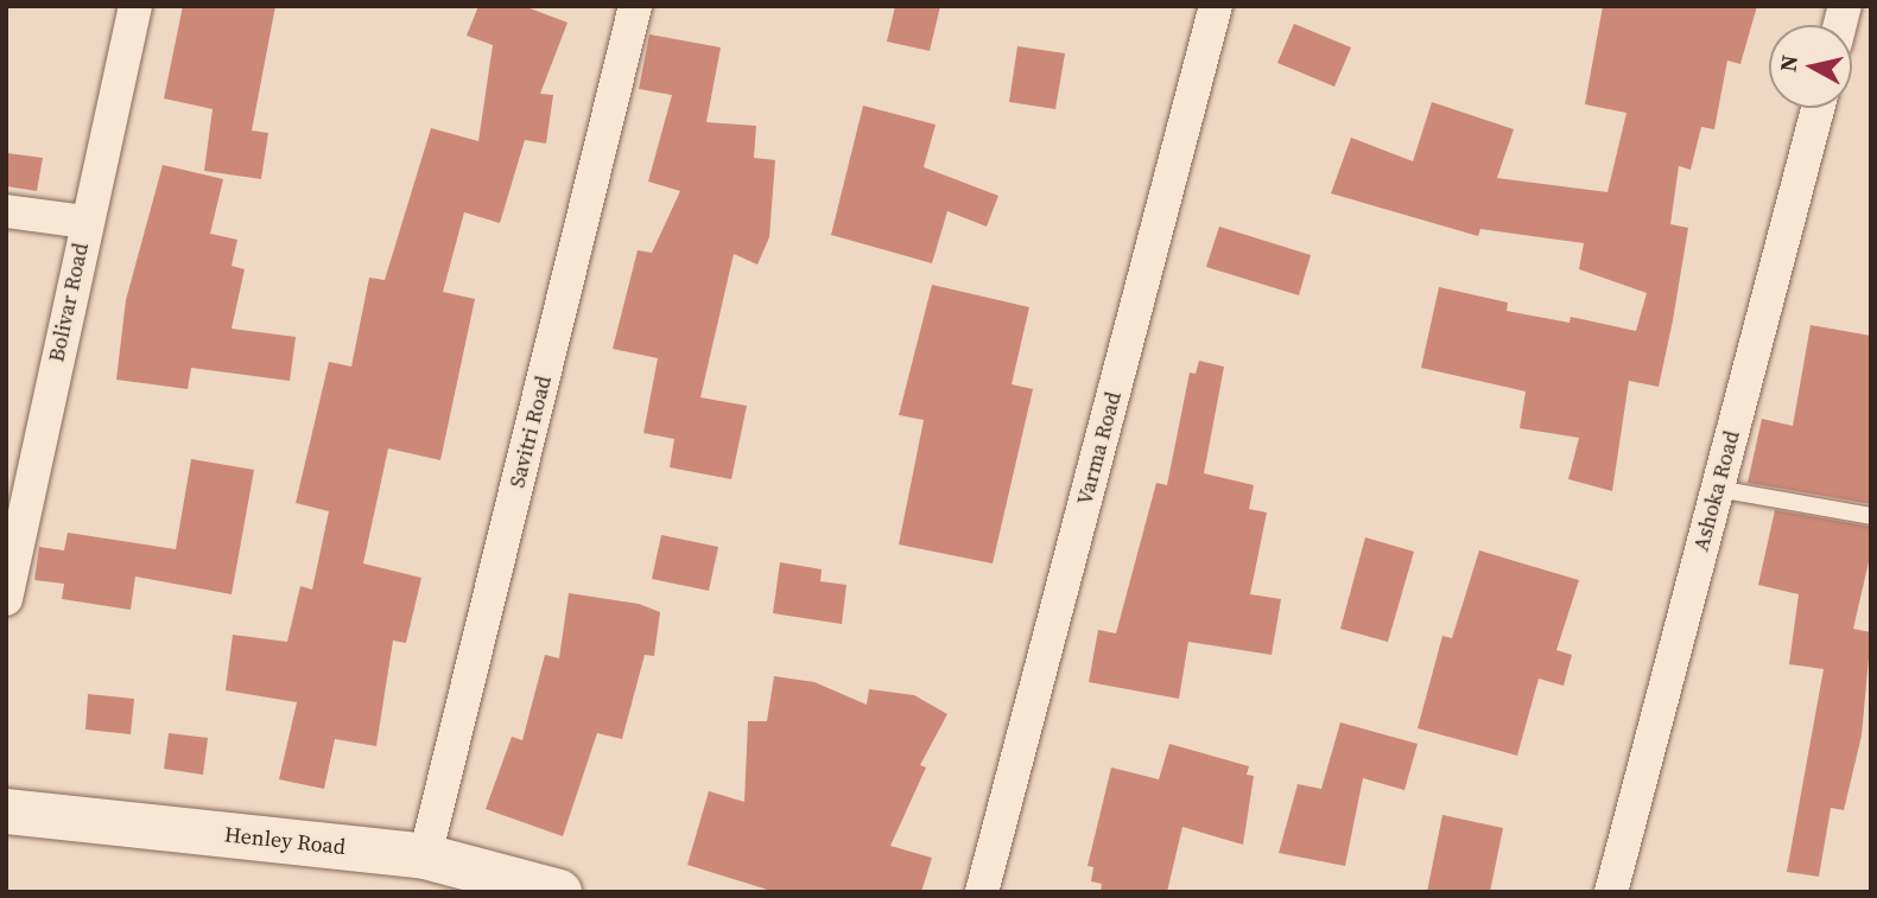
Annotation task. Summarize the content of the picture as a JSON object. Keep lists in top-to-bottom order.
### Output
{
  "streets": {
    "street": [
      "Bolivar Road",
      "Savitri Road",
      "Varma Road",
      "Ashoka Road",
      "Henley Road"
    ]
  },
  "crossings": [
    ["Savitri Road", "Henley Road"]
  ],
  "north": "left"
}
